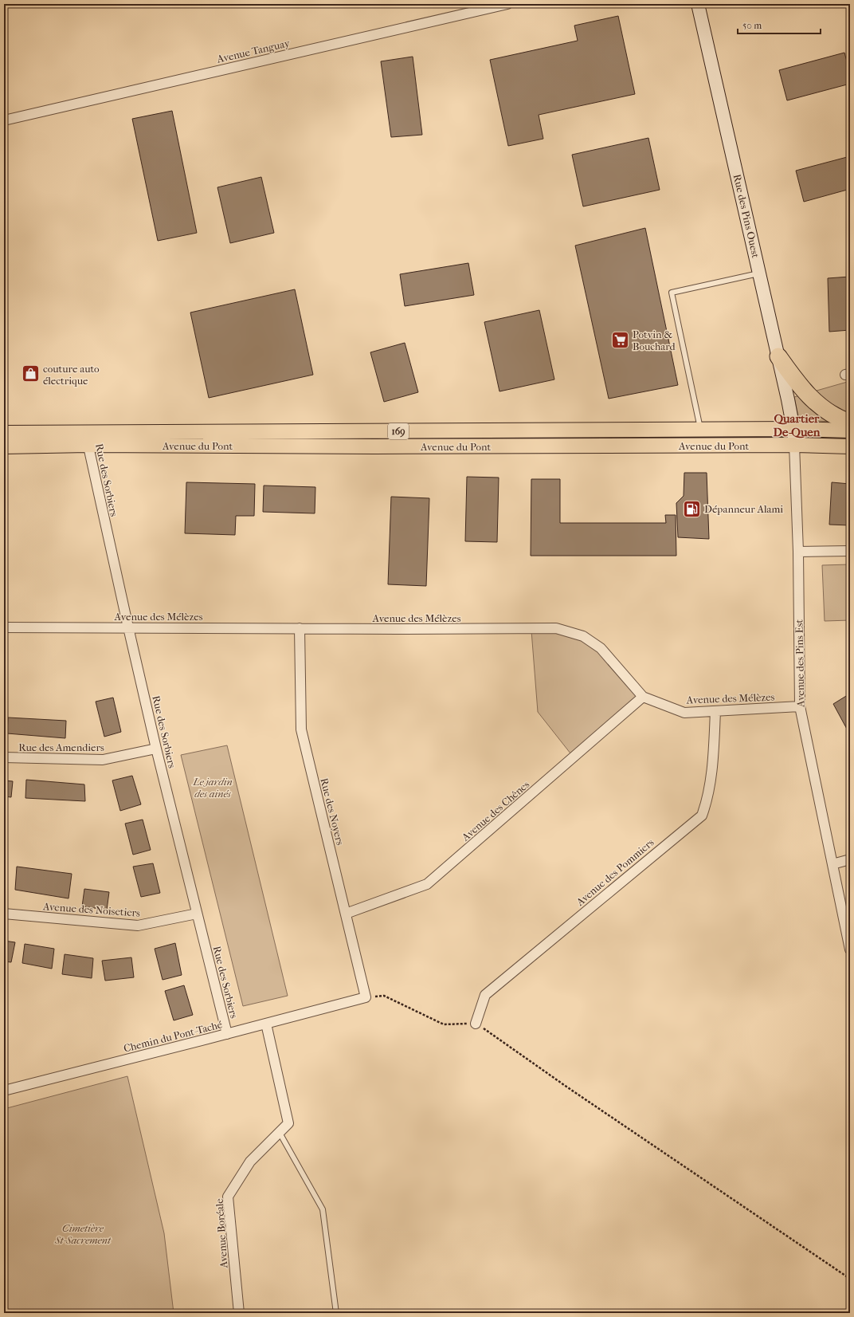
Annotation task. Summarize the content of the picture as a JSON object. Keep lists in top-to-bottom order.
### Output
{
  "streets": {
    "main road": [
      "Rue des Pins Ouest",
      "169",
      "Avenue du Pont",
      "Avenue des Pins Est"
    ],
    "street": [
      "Avenue Tanguay",
      "Rue des Sorbiers",
      "Avenue des Mélèzes",
      "Rue des Amendiers",
      "Avenue des Chênes",
      "Rue des Noyers",
      "Avenue des Pommiers",
      "Avenue des Noisetiers",
      "Chemin du Pont-Taché",
      "Avenue Boréale"
    ]
  },
  "crossings": [
    ["Rue des Pins Ouest", "Avenue du Pont"],
    ["Rue des Pins Ouest", "Avenue des Pins Est"],
    ["Avenue du Pont", "Rue des Sorbiers"],
    ["Avenue du Pont", "Avenue des Pins Est"],
    ["Rue des Sorbiers", "Avenue des Mélèzes"],
    ["Rue des Sorbiers", "Rue des Amendiers"],
    ["Rue des Sorbiers", "Avenue des Noisetiers"],
    ["Rue des Sorbiers", "Chemin du Pont-Taché"],
    ["Avenue des Mélèzes", "Avenue des Pins Est"],
    ["Avenue des Mélèzes", "Avenue des Chênes"],
    ["Avenue des Mélèzes", "Rue des Noyers"],
    ["Avenue des Mélèzes", "Avenue des Pommiers"],
    ["Avenue des Chênes", "Rue des Noyers"],
    ["Rue des Noyers", "Chemin du Pont-Taché"],
    ["Chemin du Pont-Taché", "Avenue Boréale"]
  ],
  "districts": ["Quartier De-Quen"],
  "parks": ["Le jardin des ainés", "Cimetière St-Sacrement"],
  "places": {
    "supermarket": ["Potvin & Bouchard"],
    "shop": ["couture auto électrique"],
    "fuel station": ["Dépanneur Alami"]
  },
  "scale_bar": "50 m"
}
